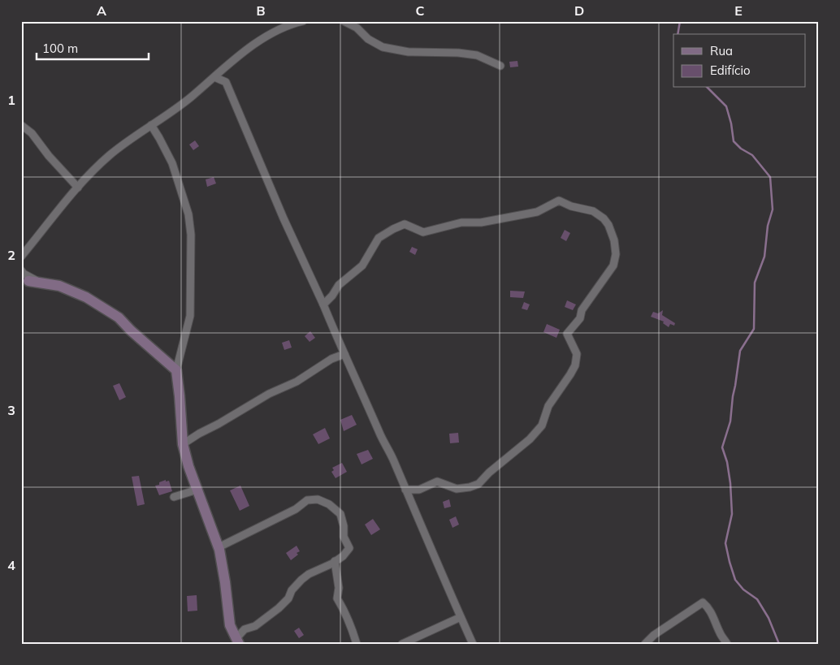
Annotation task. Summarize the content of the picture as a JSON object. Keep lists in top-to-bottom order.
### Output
{
  "legend": ["Rua", "Edifício"],
  "scale_bar": "100 m",
  "grid": {
    "columns": [
      "A",
      "B",
      "C",
      "D",
      "E"
    ],
    "rows": [
      "1",
      "2",
      "3",
      "4"
    ]
  }
}
